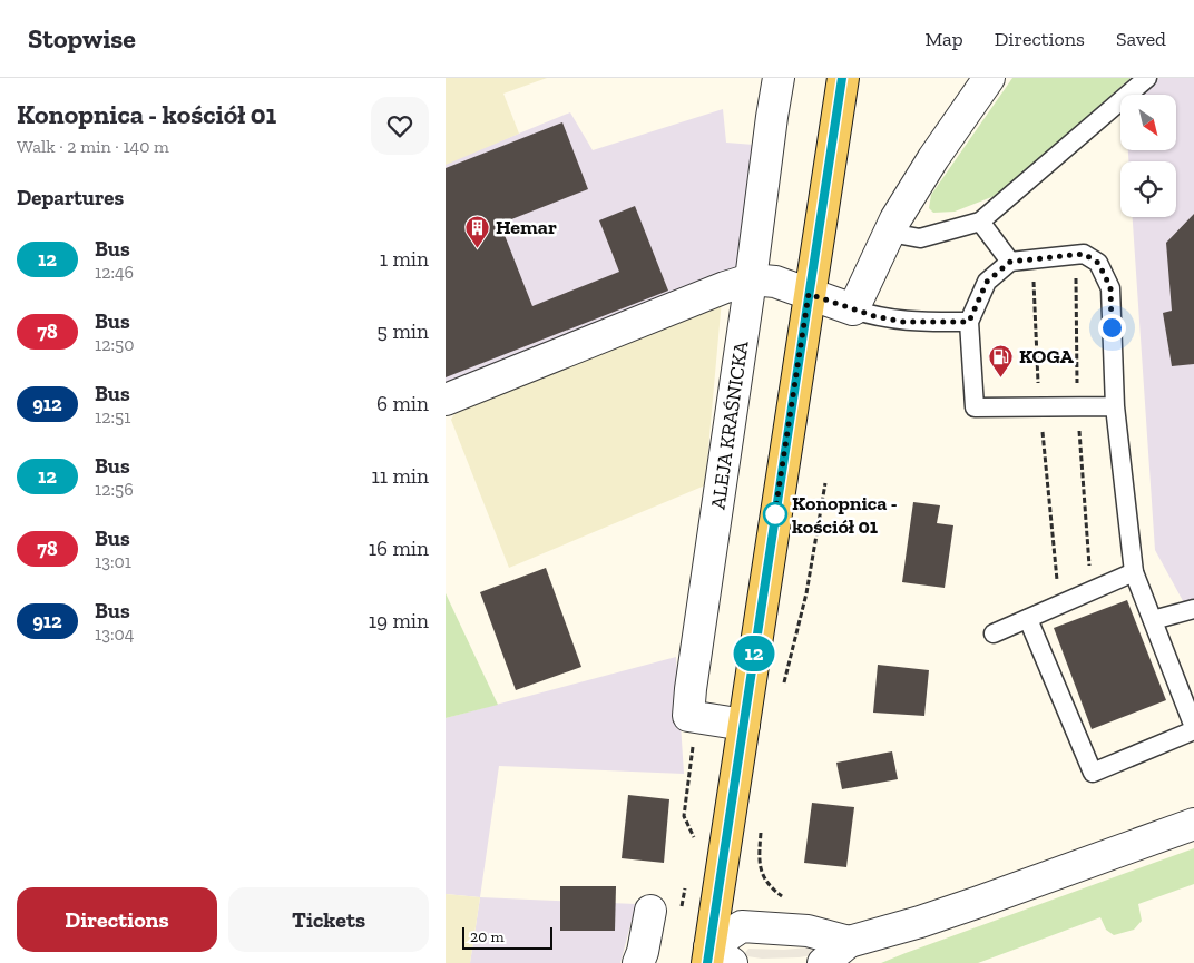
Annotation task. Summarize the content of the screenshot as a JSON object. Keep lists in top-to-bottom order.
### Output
{
  "streets": {
    "street": ["ALEJA KRAŚNICKA"]
  },
  "places": {
    "building": ["Hemar"],
    "fuel station": ["KOGA"],
    "other": ["Konopnica - kościół 01"]
  },
  "lines": ["bus line 12"],
  "scale_bar": "20 m",
  "north": "bottom right",
  "page": {
    "header": "Stopwise",
    "nav": ["Map", "Directions", "Saved"],
    "heading": [
      ["Konopnica - kościół 01", "Walk · 2 min · 140 m"],
      "Departures"
    ],
    "on_map": "12",
    "list": [
      {
        "mark": "12",
        "name": "Bus",
        "note": "12:46",
        "value": "1 min"
      },
      {
        "mark": "78",
        "name": "Bus",
        "note": "12:50",
        "value": "5 min"
      },
      {
        "mark": "912",
        "name": "Bus",
        "note": "12:51",
        "value": "6 min"
      },
      {
        "mark": "12",
        "name": "Bus",
        "note": "12:56",
        "value": "11 min"
      },
      {
        "mark": "78",
        "name": "Bus",
        "note": "13:01",
        "value": "16 min"
      },
      {
        "mark": "912",
        "name": "Bus",
        "note": "13:04",
        "value": "19 min"
      }
    ],
    "buttons": ["Directions", "Tickets"],
    "scale": "20 m"
  }
}
